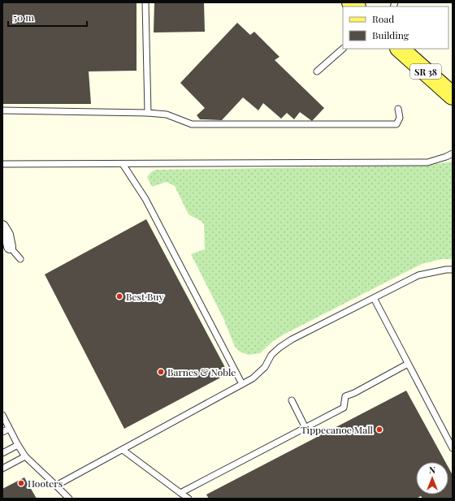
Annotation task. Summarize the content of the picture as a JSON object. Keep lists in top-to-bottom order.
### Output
{
  "streets": {
    "main road": ["SR 38"]
  },
  "places": [
    "Best Buy",
    "Barnes & Noble",
    "Tippecanoe Mall",
    "Hooters"
  ],
  "legend": ["Road", "Building"],
  "scale_bar": "50 m",
  "north": "top"
}
